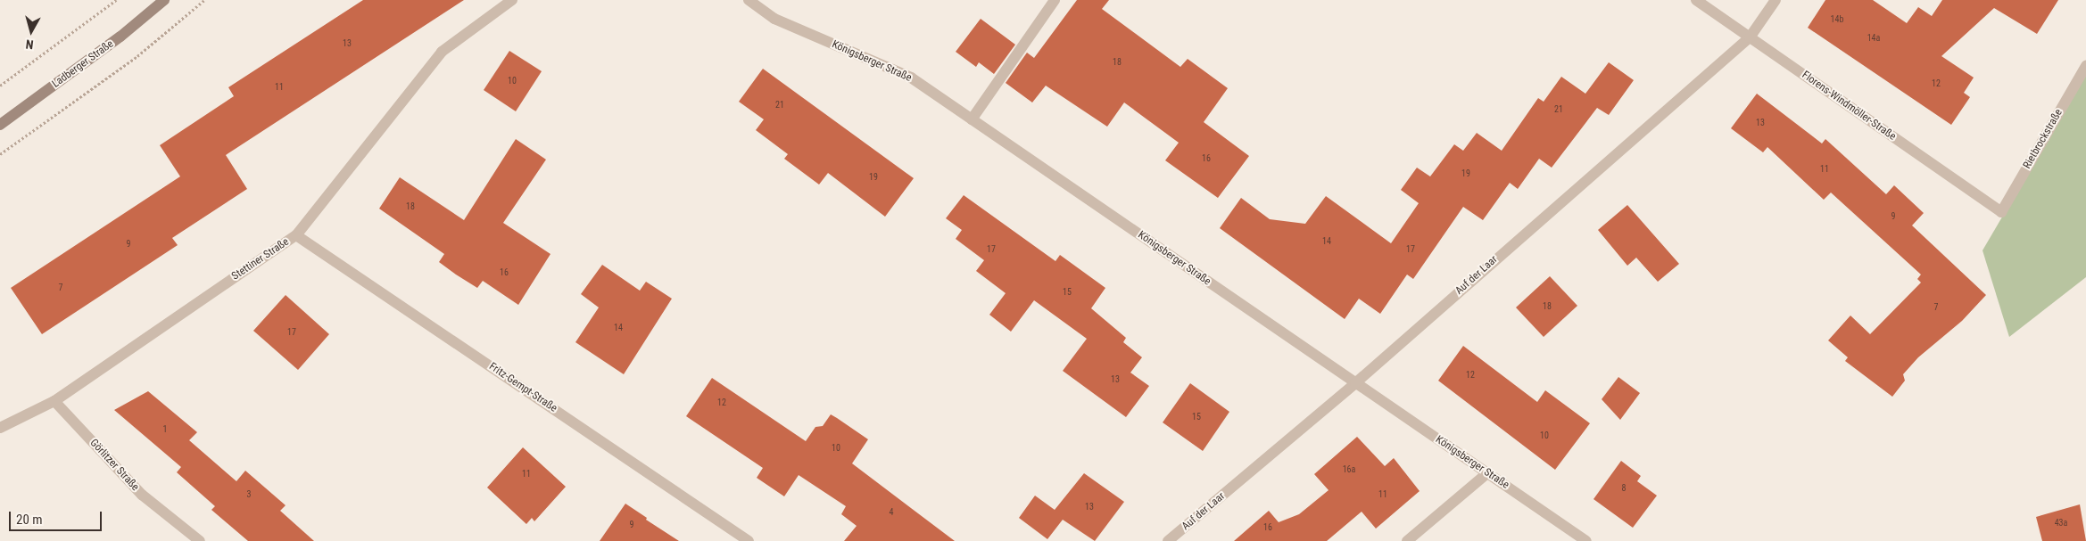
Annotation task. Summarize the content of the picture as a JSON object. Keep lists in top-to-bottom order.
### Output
{
  "streets": {
    "main road": ["Ladberger Straße"],
    "street": [
      "Königsberger Straße",
      "Florens-Windmöller-Straße",
      "Rietbrockstraße",
      "Stettiner Straße",
      "Auf der Laar",
      "Fritz-Gempt-Straße",
      "Görlitzer Straße"
    ]
  },
  "crossings": [
    ["Königsberger Straße", "Auf der Laar"],
    ["Florens-Windmöller-Straße", "Rietbrockstraße"],
    ["Florens-Windmöller-Straße", "Auf der Laar"],
    ["Stettiner Straße", "Fritz-Gempt-Straße"],
    ["Stettiner Straße", "Görlitzer Straße"]
  ],
  "house_numbers": [
    "14b",
    "14a",
    "13",
    "18",
    "10",
    "12",
    "11",
    "21",
    "21",
    "13",
    "16",
    "11",
    "19",
    "19",
    "18",
    "9",
    "14",
    "9",
    "17",
    "17",
    "16",
    "7",
    "15",
    "18",
    "7",
    "14",
    "17",
    "12",
    "13",
    "12",
    "15",
    "1",
    "10",
    "10",
    "16a",
    "11",
    "8",
    "3",
    "11",
    "13",
    "4",
    "43a",
    "9",
    "16"
  ],
  "scale_bar": "20 m",
  "north": "bottom"
}
